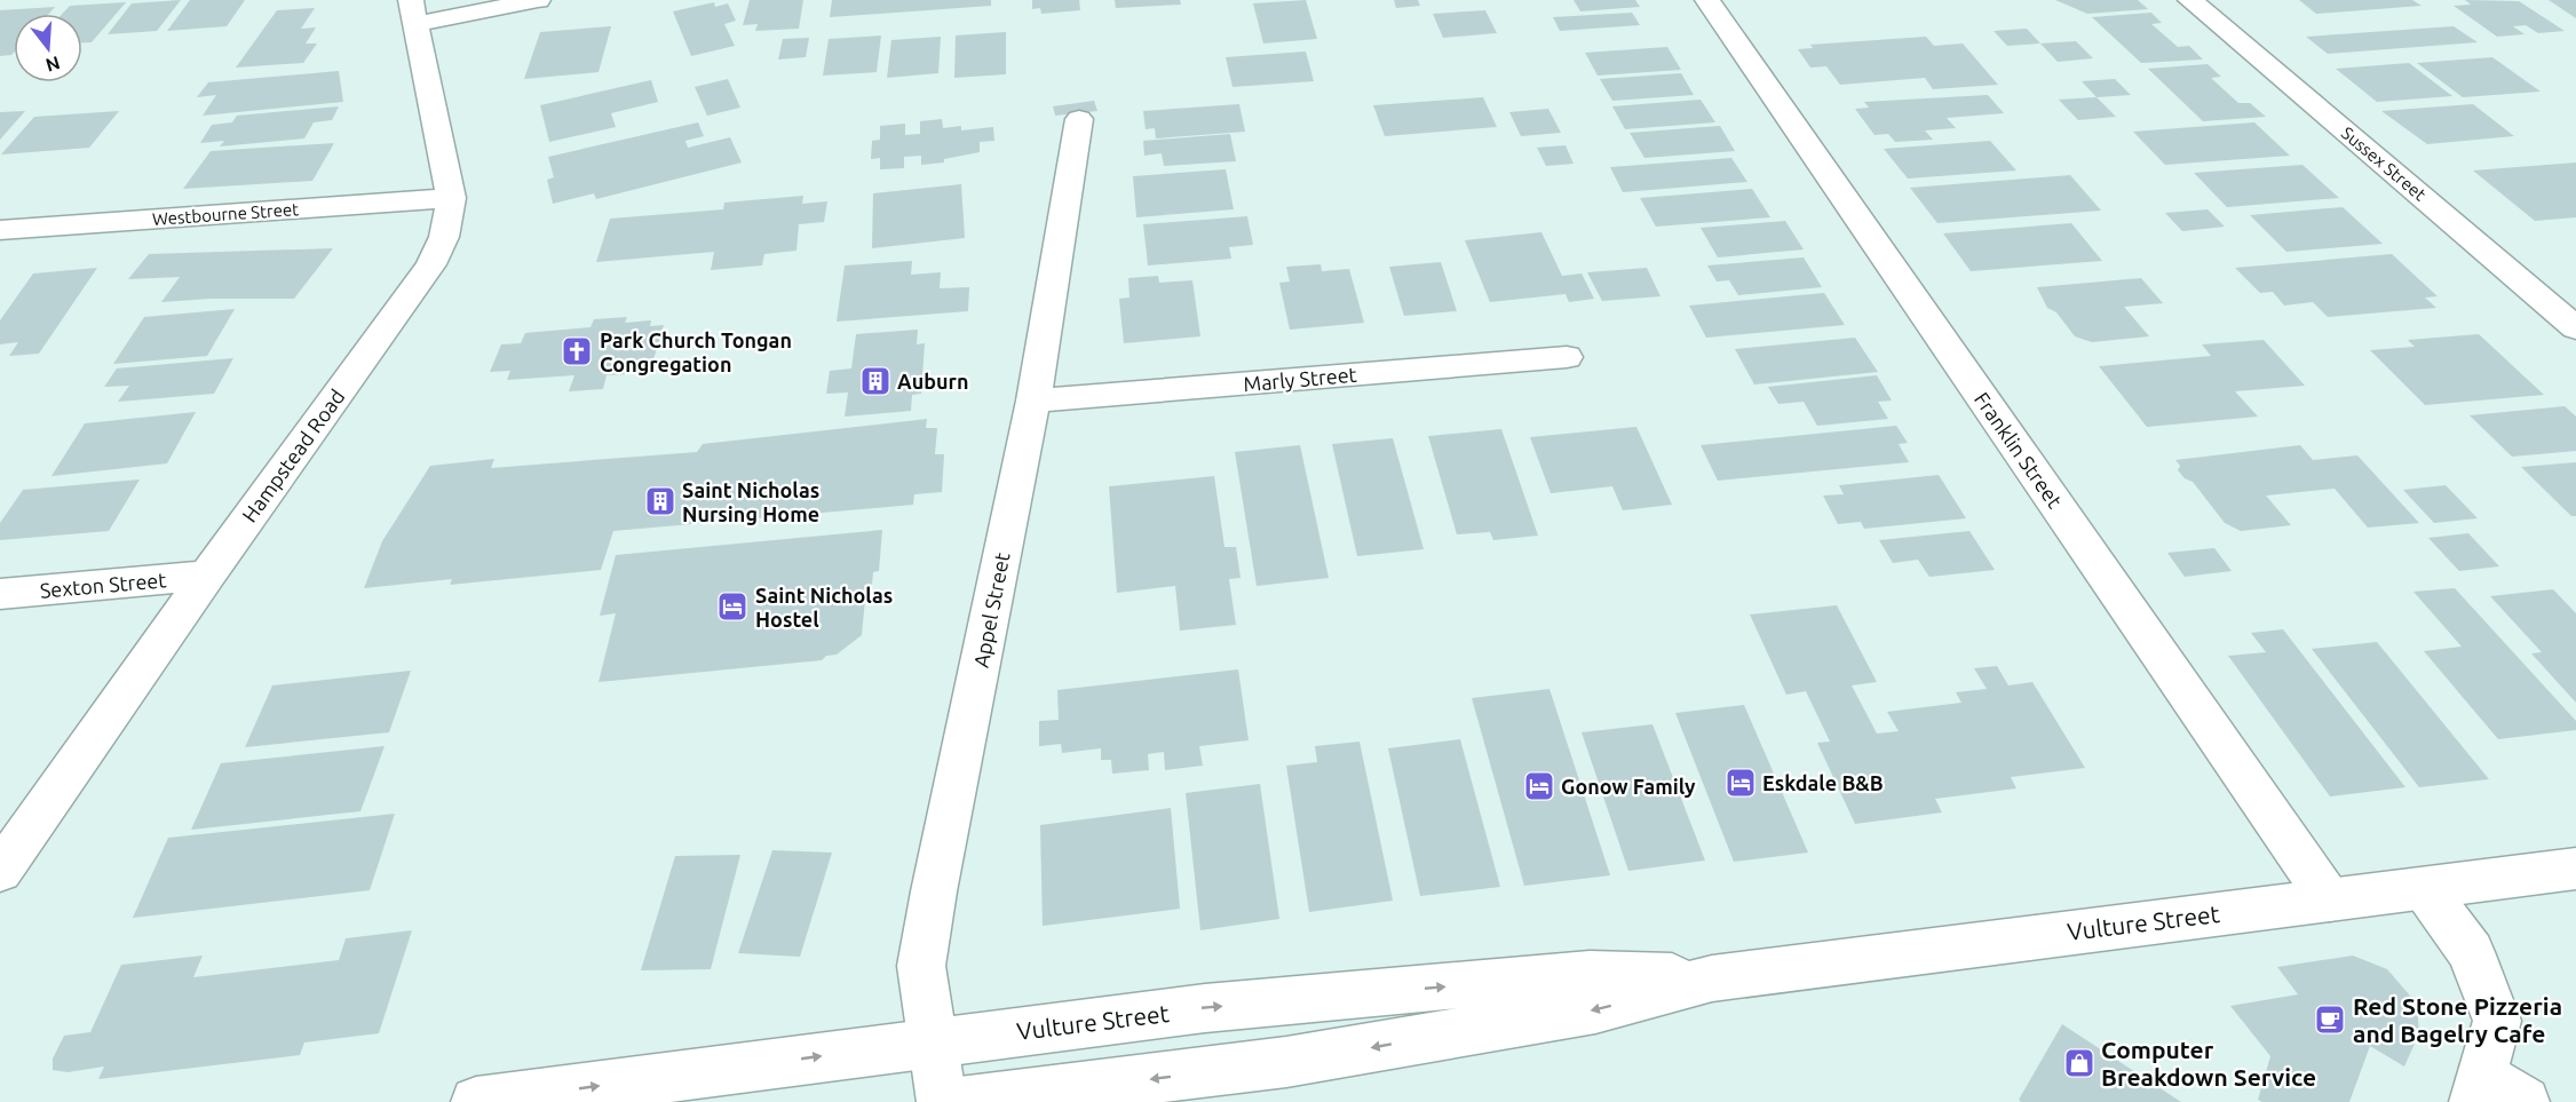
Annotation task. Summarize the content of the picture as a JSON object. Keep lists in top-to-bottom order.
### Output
{
  "streets": {
    "street": [
      "Sussex Street",
      "Westbourne Street",
      "Marly Street",
      "Franklin Street",
      "Hampstead Road",
      "Sexton Street",
      "Appel Street",
      "Vulture Street"
    ]
  },
  "crossings": [
    ["Westbourne Street", "Hampstead Road"],
    ["Marly Street", "Appel Street"],
    ["Franklin Street", "Vulture Street"],
    ["Hampstead Road", "Sexton Street"],
    ["Appel Street", "Vulture Street"]
  ],
  "places": {
    "church": ["Park Church Tongan Congregation"],
    "building": ["Auburn", "Saint Nicholas Nursing Home"],
    "hotel": ["Saint Nicholas Hostel", "Eskdale B&B", "Gonow Family"],
    "cafe": ["Red Stone Pizzeria and Bagelry Cafe"],
    "shop": ["Computer Breakdown Service"]
  },
  "north": "bottom"
}
